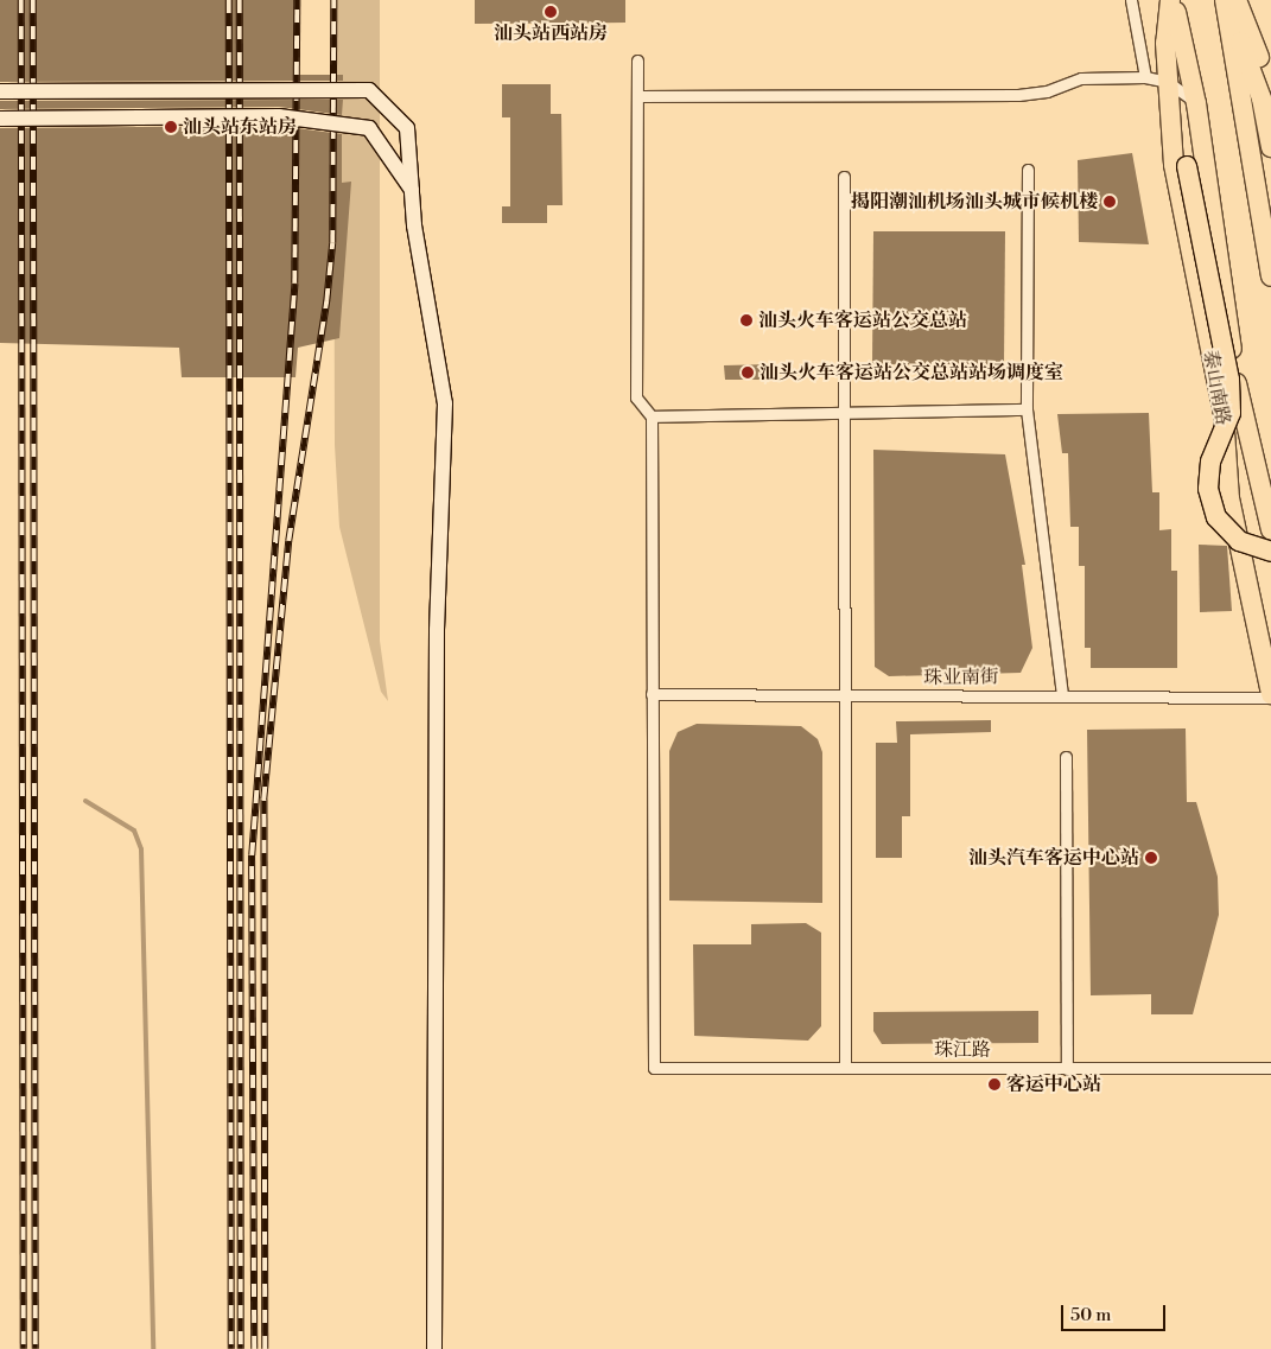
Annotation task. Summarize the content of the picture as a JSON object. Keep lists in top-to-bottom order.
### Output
{
  "streets": {
    "highway": ["泰山南路"],
    "street": ["珠业南街", "珠江路"]
  },
  "crossings": [
    ["泰山南路", "珠业南街"],
    ["珠业南街", "珠江路"]
  ],
  "places": [
    "汕头站西站房",
    "汕头站东站房",
    "揭阳潮汕机场汕头城市候机楼",
    "汕头火车客运站公交总站",
    "汕头火车客运站公交总站站场调度室",
    "汕头汽车客运中心站",
    "客运中心站"
  ],
  "scale_bar": "50 m"
}
